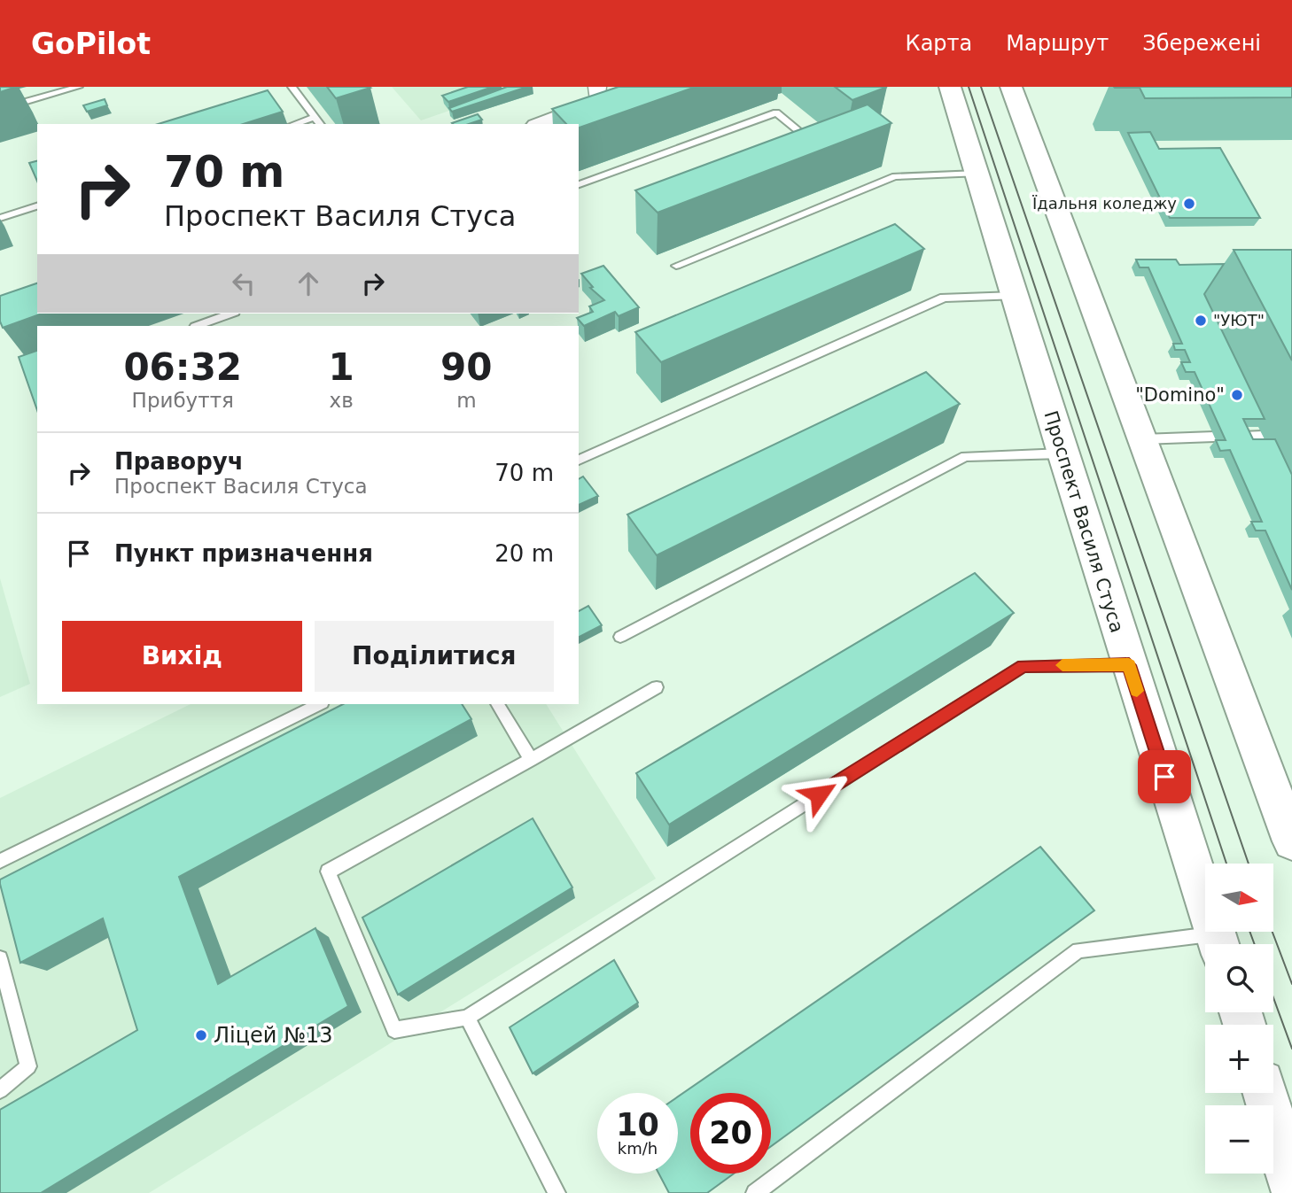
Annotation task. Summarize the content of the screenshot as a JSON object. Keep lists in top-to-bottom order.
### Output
{
  "streets": {
    "street": ["Проспект Василя Стуса"]
  },
  "places": [
    "Їдальня коледжу",
    "\"УЮТ\"",
    "\"Domino\"",
    "Ліцей №13"
  ],
  "north": "right",
  "page": {
    "header": "GoPilot",
    "nav": ["Карта", "Маршрут", "Збережені"],
    "turn": ["70 m", "Проспект Василя Стуса"],
    "eta": [
      "06:32",
      "Прибуття",
      "1",
      "хв",
      "90",
      "m"
    ],
    "list": [
      {
        "name": "Праворуч",
        "note": "Проспект Василя Стуса",
        "value": "70 m"
      },
      {
        "name": "Пункт призначення",
        "value": "20 m"
      }
    ],
    "buttons": ["Вихід", "Поділитися"],
    "map_buttons": ["+", "−"],
    "speed": "10 km/h",
    "limit": "20"
  }
}
